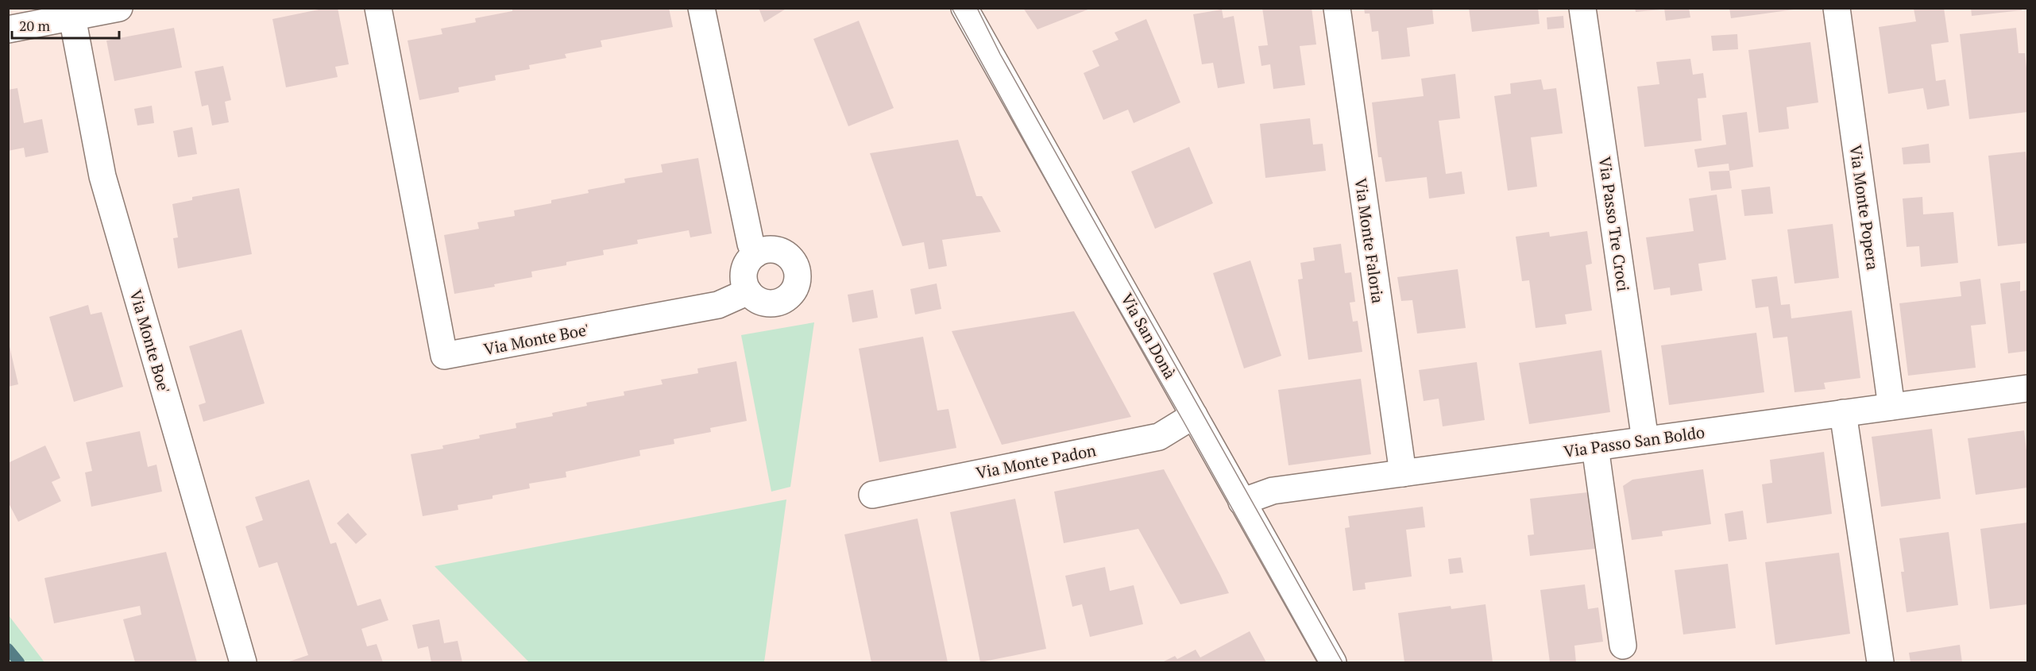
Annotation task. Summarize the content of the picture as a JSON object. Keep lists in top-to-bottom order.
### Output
{
  "streets": {
    "street": [
      "Via Monte Popera",
      "Via Passo Tre Croci",
      "Via Monte Faloria",
      "Via San Donà",
      "Via Monte Boe'",
      "Via Passo San Boldo",
      "Via Monte Padon"
    ]
  },
  "crossings": [
    ["Via Monte Popera", "Via Passo San Boldo"],
    ["Via Passo Tre Croci", "Via Passo San Boldo"],
    ["Via Monte Faloria", "Via Passo San Boldo"],
    ["Via San Donà", "Via Passo San Boldo"],
    ["Via San Donà", "Via Monte Padon"]
  ],
  "scale_bar": "20 m"
}
